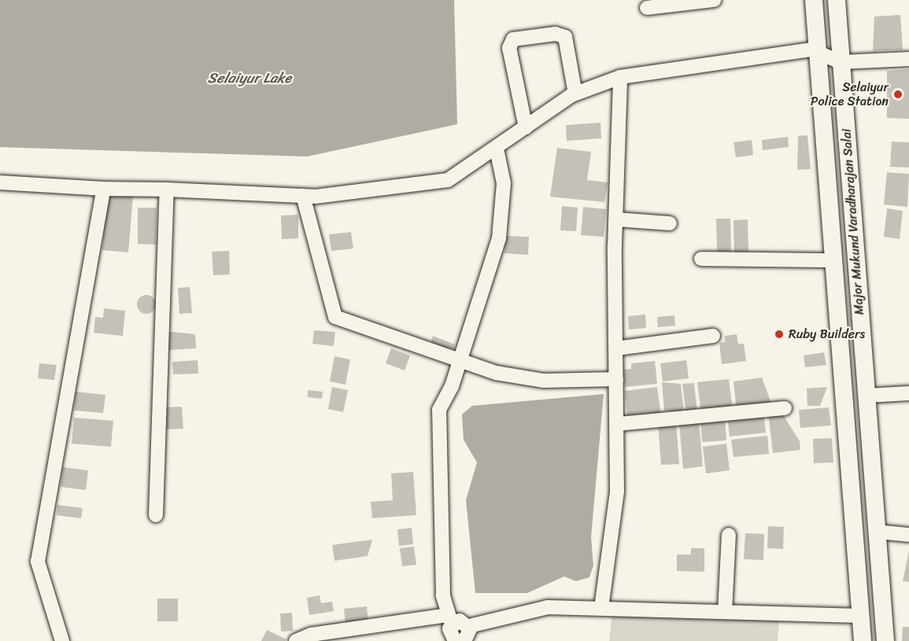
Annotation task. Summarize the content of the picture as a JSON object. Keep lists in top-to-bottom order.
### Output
{
  "streets": {
    "main road": ["Major Mukund Varadharajan Salai"]
  },
  "water": ["Selaiyur Lake"],
  "places": ["Selaiyur Police Station", "Ruby Builders"]
}
